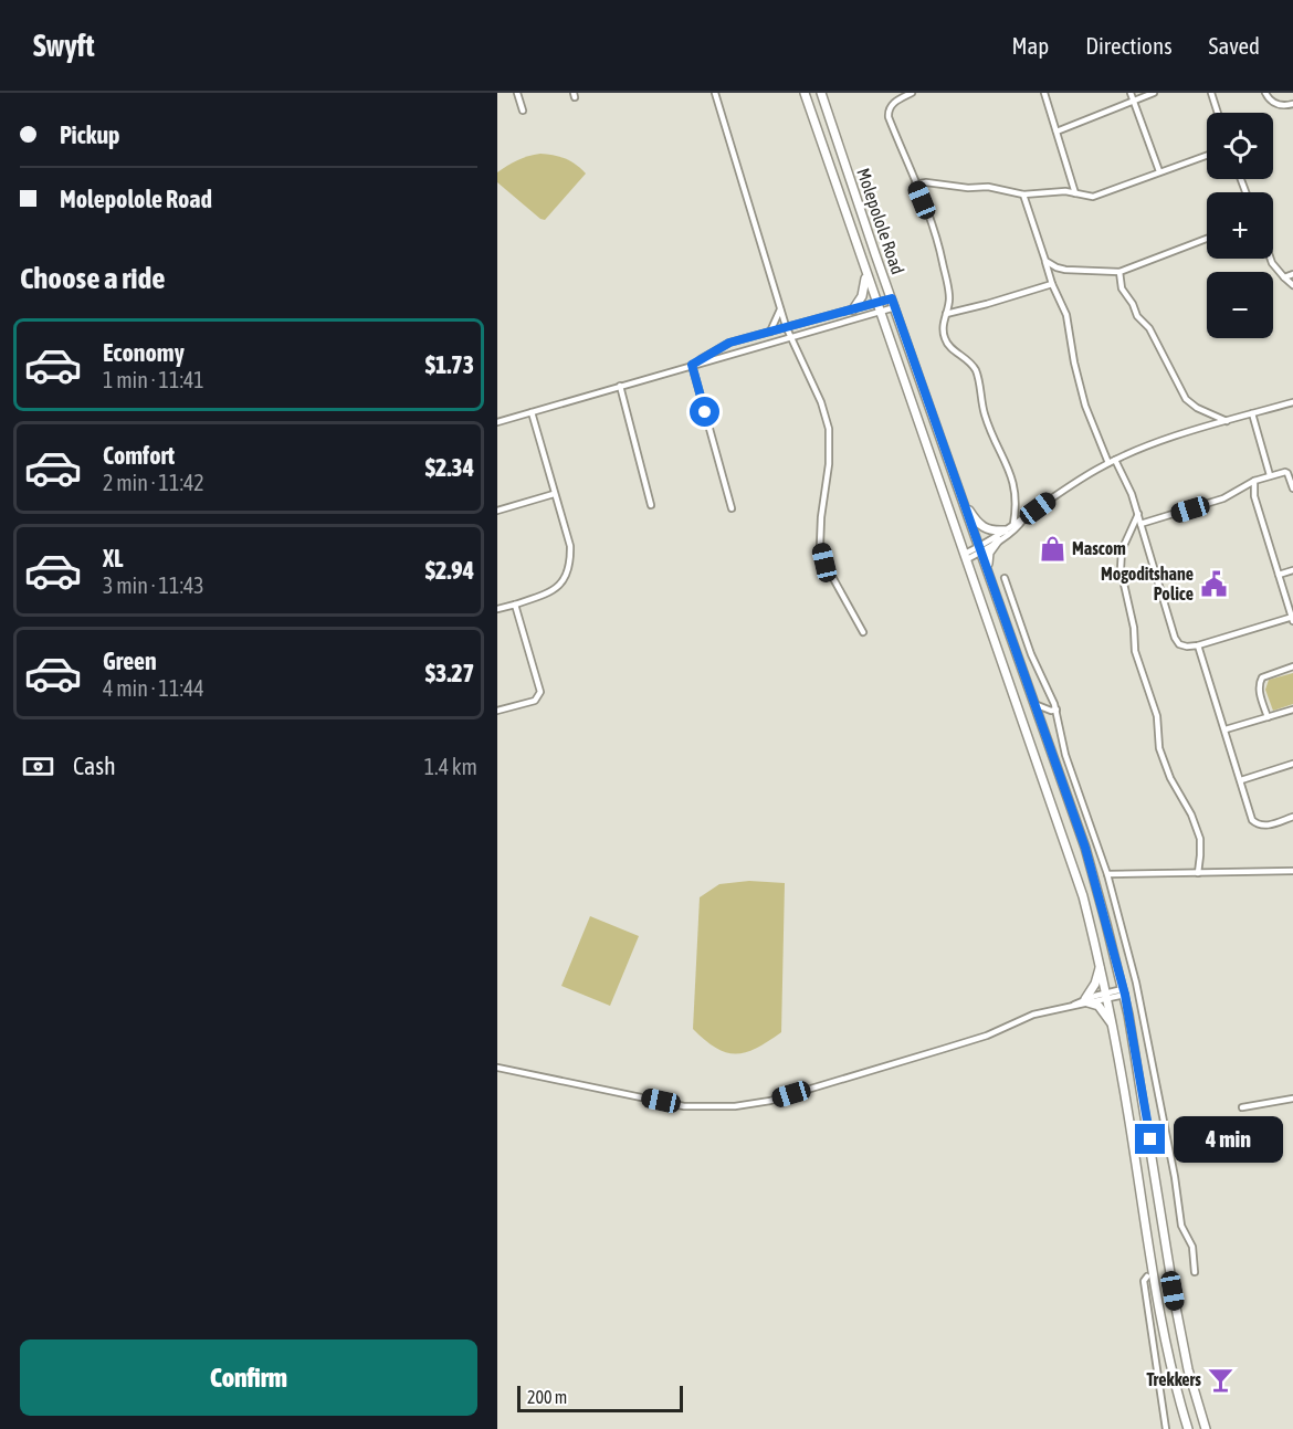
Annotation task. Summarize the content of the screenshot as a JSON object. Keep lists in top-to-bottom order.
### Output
{
  "streets": {
    "main road": ["Molepolole Road"]
  },
  "places": {
    "shop": ["Mascom"],
    "public building": ["Mogoditshane Police"],
    "bar": ["Trekkers"]
  },
  "scale_bar": "200 m",
  "page": {
    "header": "Swyft",
    "nav": ["Map", "Directions", "Saved"],
    "banner": ["Pickup", "Molepolole Road"],
    "map_buttons": ["+", "−"],
    "heading": "Choose a ride",
    "list": [
      {
        "name": "Economy",
        "note": "1 min · 11:41",
        "value": "$1.73"
      },
      {
        "name": "Comfort",
        "note": "2 min · 11:42",
        "value": "$2.34"
      },
      {
        "name": "XL",
        "note": "3 min · 11:43",
        "value": "$2.94"
      },
      {
        "name": "Green",
        "note": "4 min · 11:44",
        "value": "$3.27"
      }
    ],
    "pay": ["Cash", "1.4 km"],
    "bubble": "4 min",
    "buttons": "Confirm",
    "scale": "200 m"
  }
}
